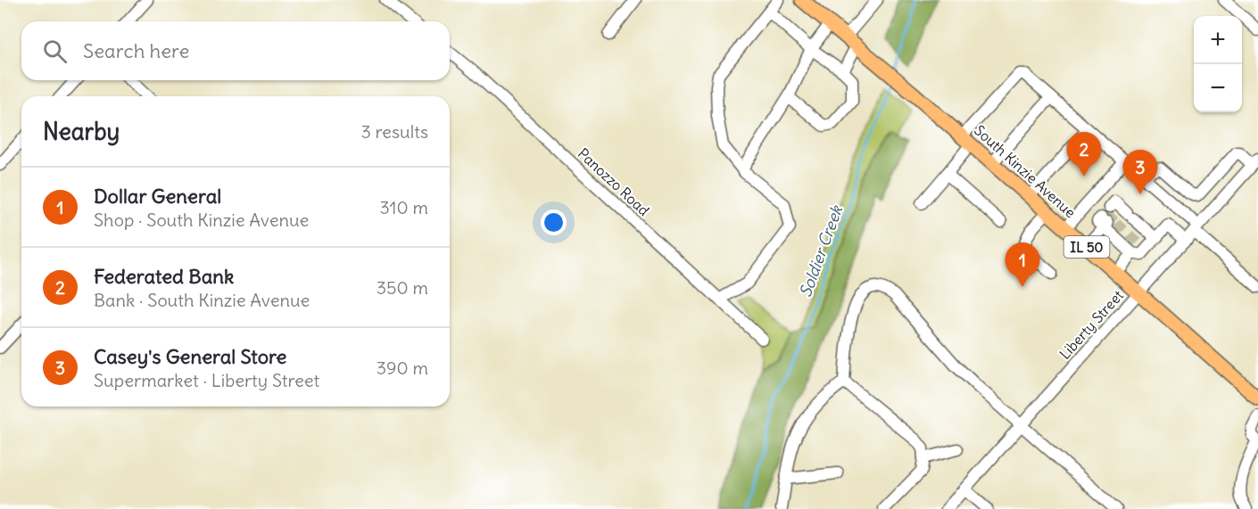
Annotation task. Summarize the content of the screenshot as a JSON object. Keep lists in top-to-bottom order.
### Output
{
  "streets": {
    "main road": ["South Kinzie Avenue", "IL 50"],
    "street": ["Panozzo Road", "Liberty Street"]
  },
  "crossings": [
    ["South Kinzie Avenue", "IL 50"],
    ["South Kinzie Avenue", "Liberty Street"]
  ],
  "water": ["Soldier Creek"],
  "page": {
    "map_buttons": ["+", "−"],
    "search": "Search here",
    "heading": ["Nearby", "3 results"],
    "pins": ["2", "3", "1"],
    "list": [
      {
        "mark": "1",
        "name": "Dollar General",
        "note": "Shop · South Kinzie Avenue",
        "value": "310 m"
      },
      {
        "mark": "2",
        "name": "Federated Bank",
        "note": "Bank · South Kinzie Avenue",
        "value": "350 m"
      },
      {
        "mark": "3",
        "name": "Casey's General Store",
        "note": "Supermarket · Liberty Street",
        "value": "390 m"
      }
    ]
  }
}
